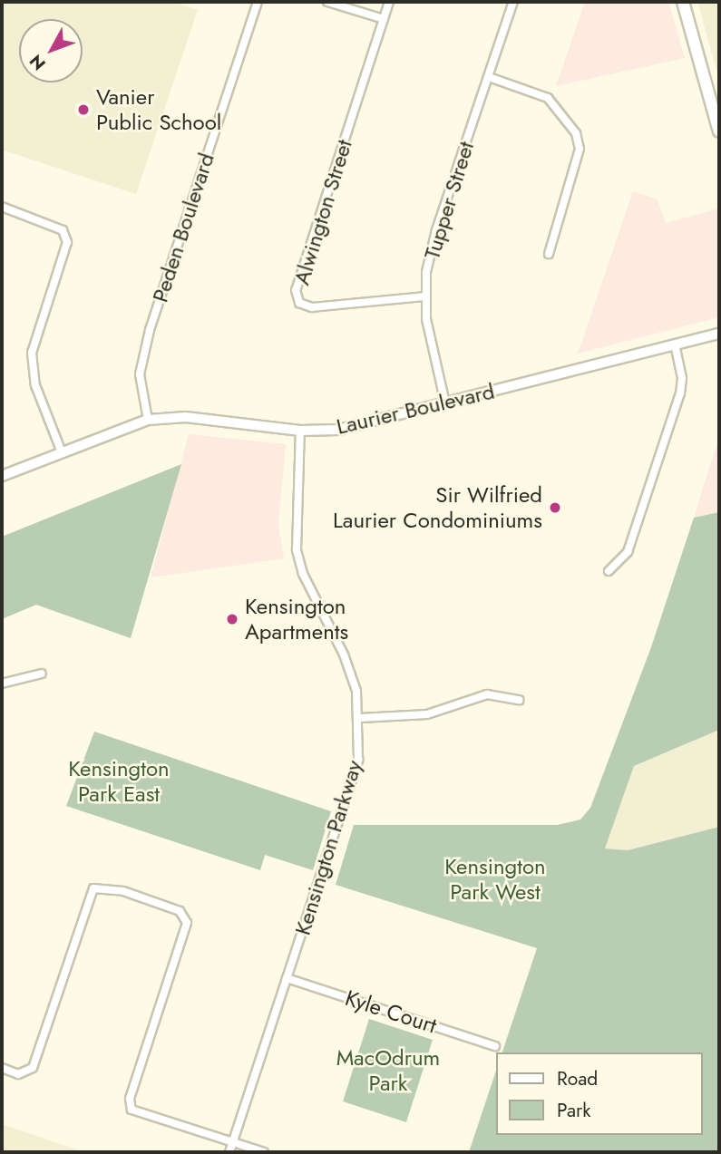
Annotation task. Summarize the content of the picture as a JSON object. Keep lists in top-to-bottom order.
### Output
{
  "streets": {
    "street": [
      "Tupper Street",
      "Alwington Street",
      "Peden Boulevard",
      "Laurier Boulevard",
      "Kensington Parkway",
      "Kyle Court"
    ]
  },
  "crossings": [
    ["Tupper Street", "Alwington Street"],
    ["Tupper Street", "Laurier Boulevard"],
    ["Peden Boulevard", "Laurier Boulevard"],
    ["Laurier Boulevard", "Kensington Parkway"],
    ["Kensington Parkway", "Kyle Court"]
  ],
  "parks": ["Kensington Park East", "Kensington Park West", "MacOdrum Park"],
  "places": ["Vanier Public School", "Sir Wilfried Laurier Condominiums", "Kensington Apartments"],
  "legend": ["Road", "Park"],
  "north": "bottom left"
}
